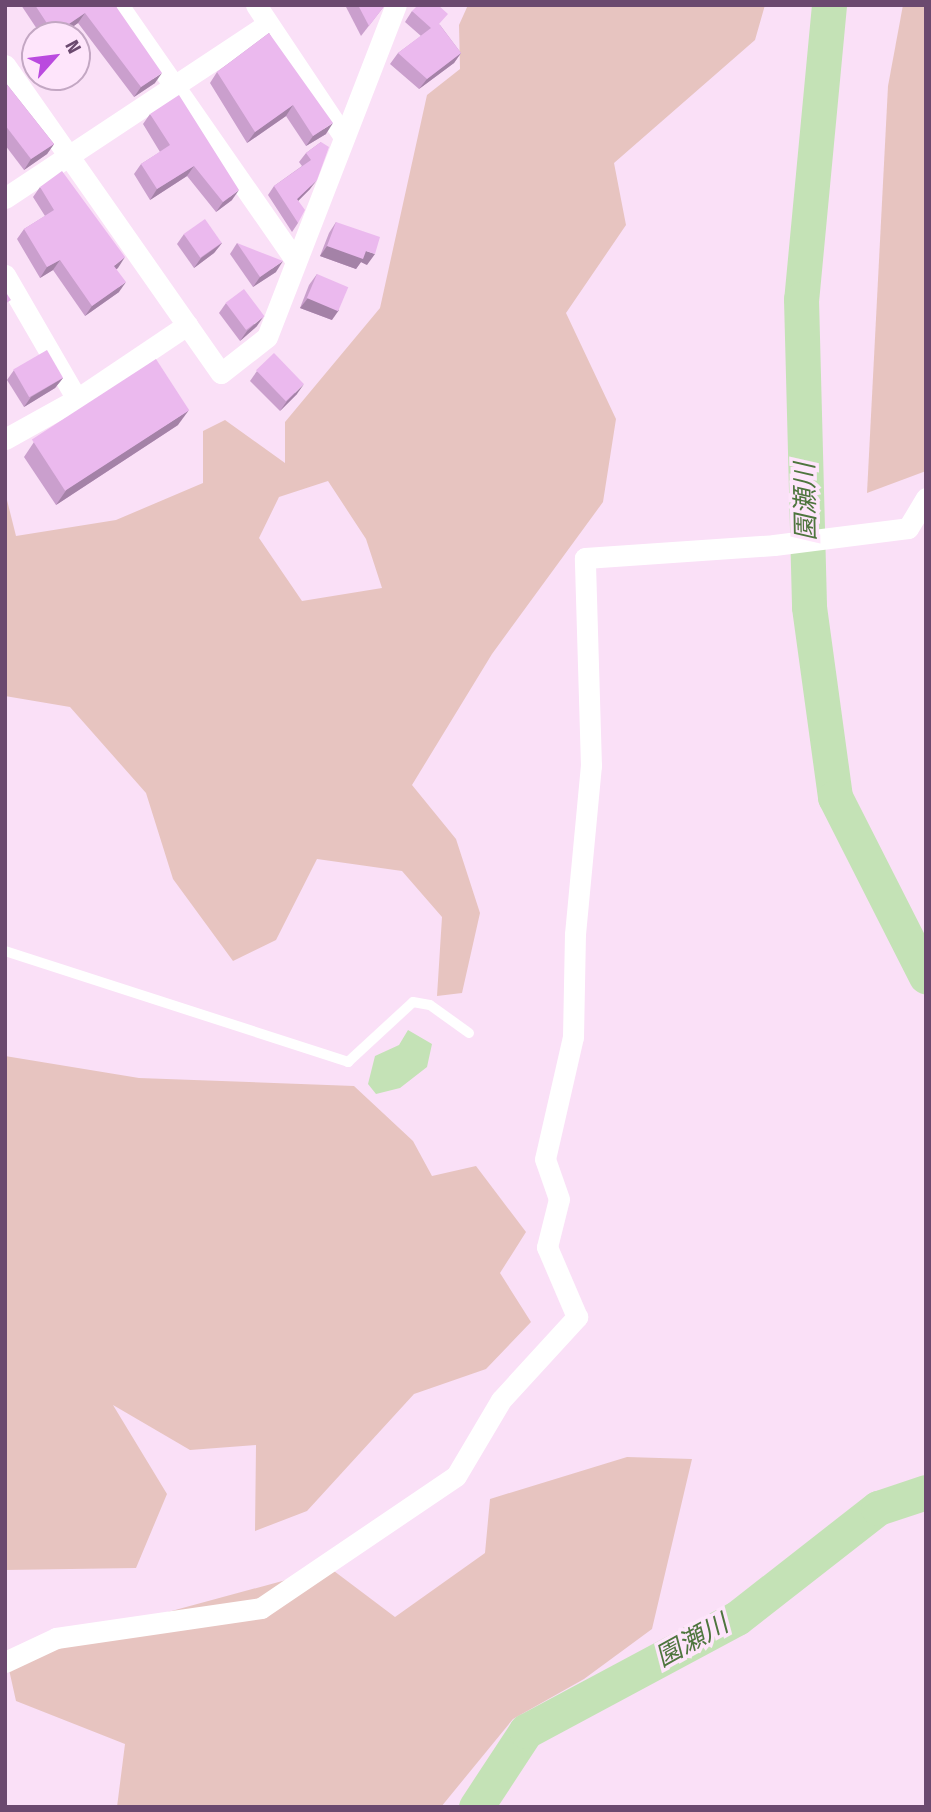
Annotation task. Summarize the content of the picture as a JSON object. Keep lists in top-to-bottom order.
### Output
{
  "water": ["園瀬川"],
  "north": "top right"
}
